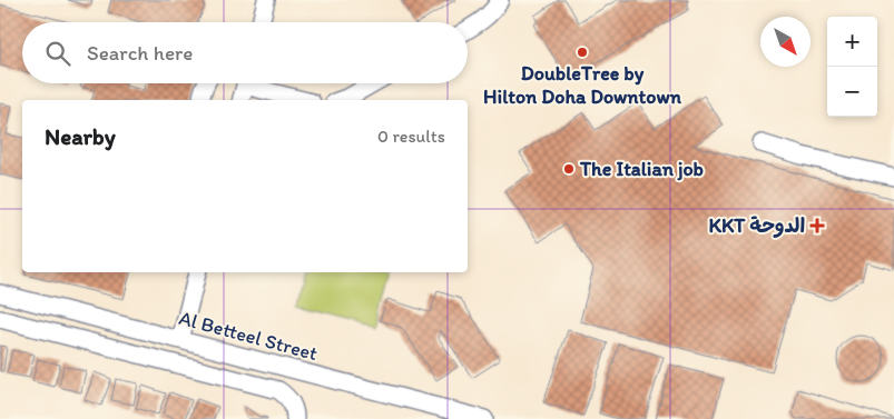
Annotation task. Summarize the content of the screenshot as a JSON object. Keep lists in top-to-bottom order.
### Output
{
  "streets": {
    "street": ["Al Betteel Street"]
  },
  "places": {
    "other": ["DoubleTree by Hilton Doha Downtown", "The Italian job"],
    "health": ["KKT الدوحة"]
  },
  "north": "bottom right",
  "page": {
    "map_buttons": ["+", "−"],
    "search": "Search here",
    "heading": ["Nearby", "0 results"]
  }
}
